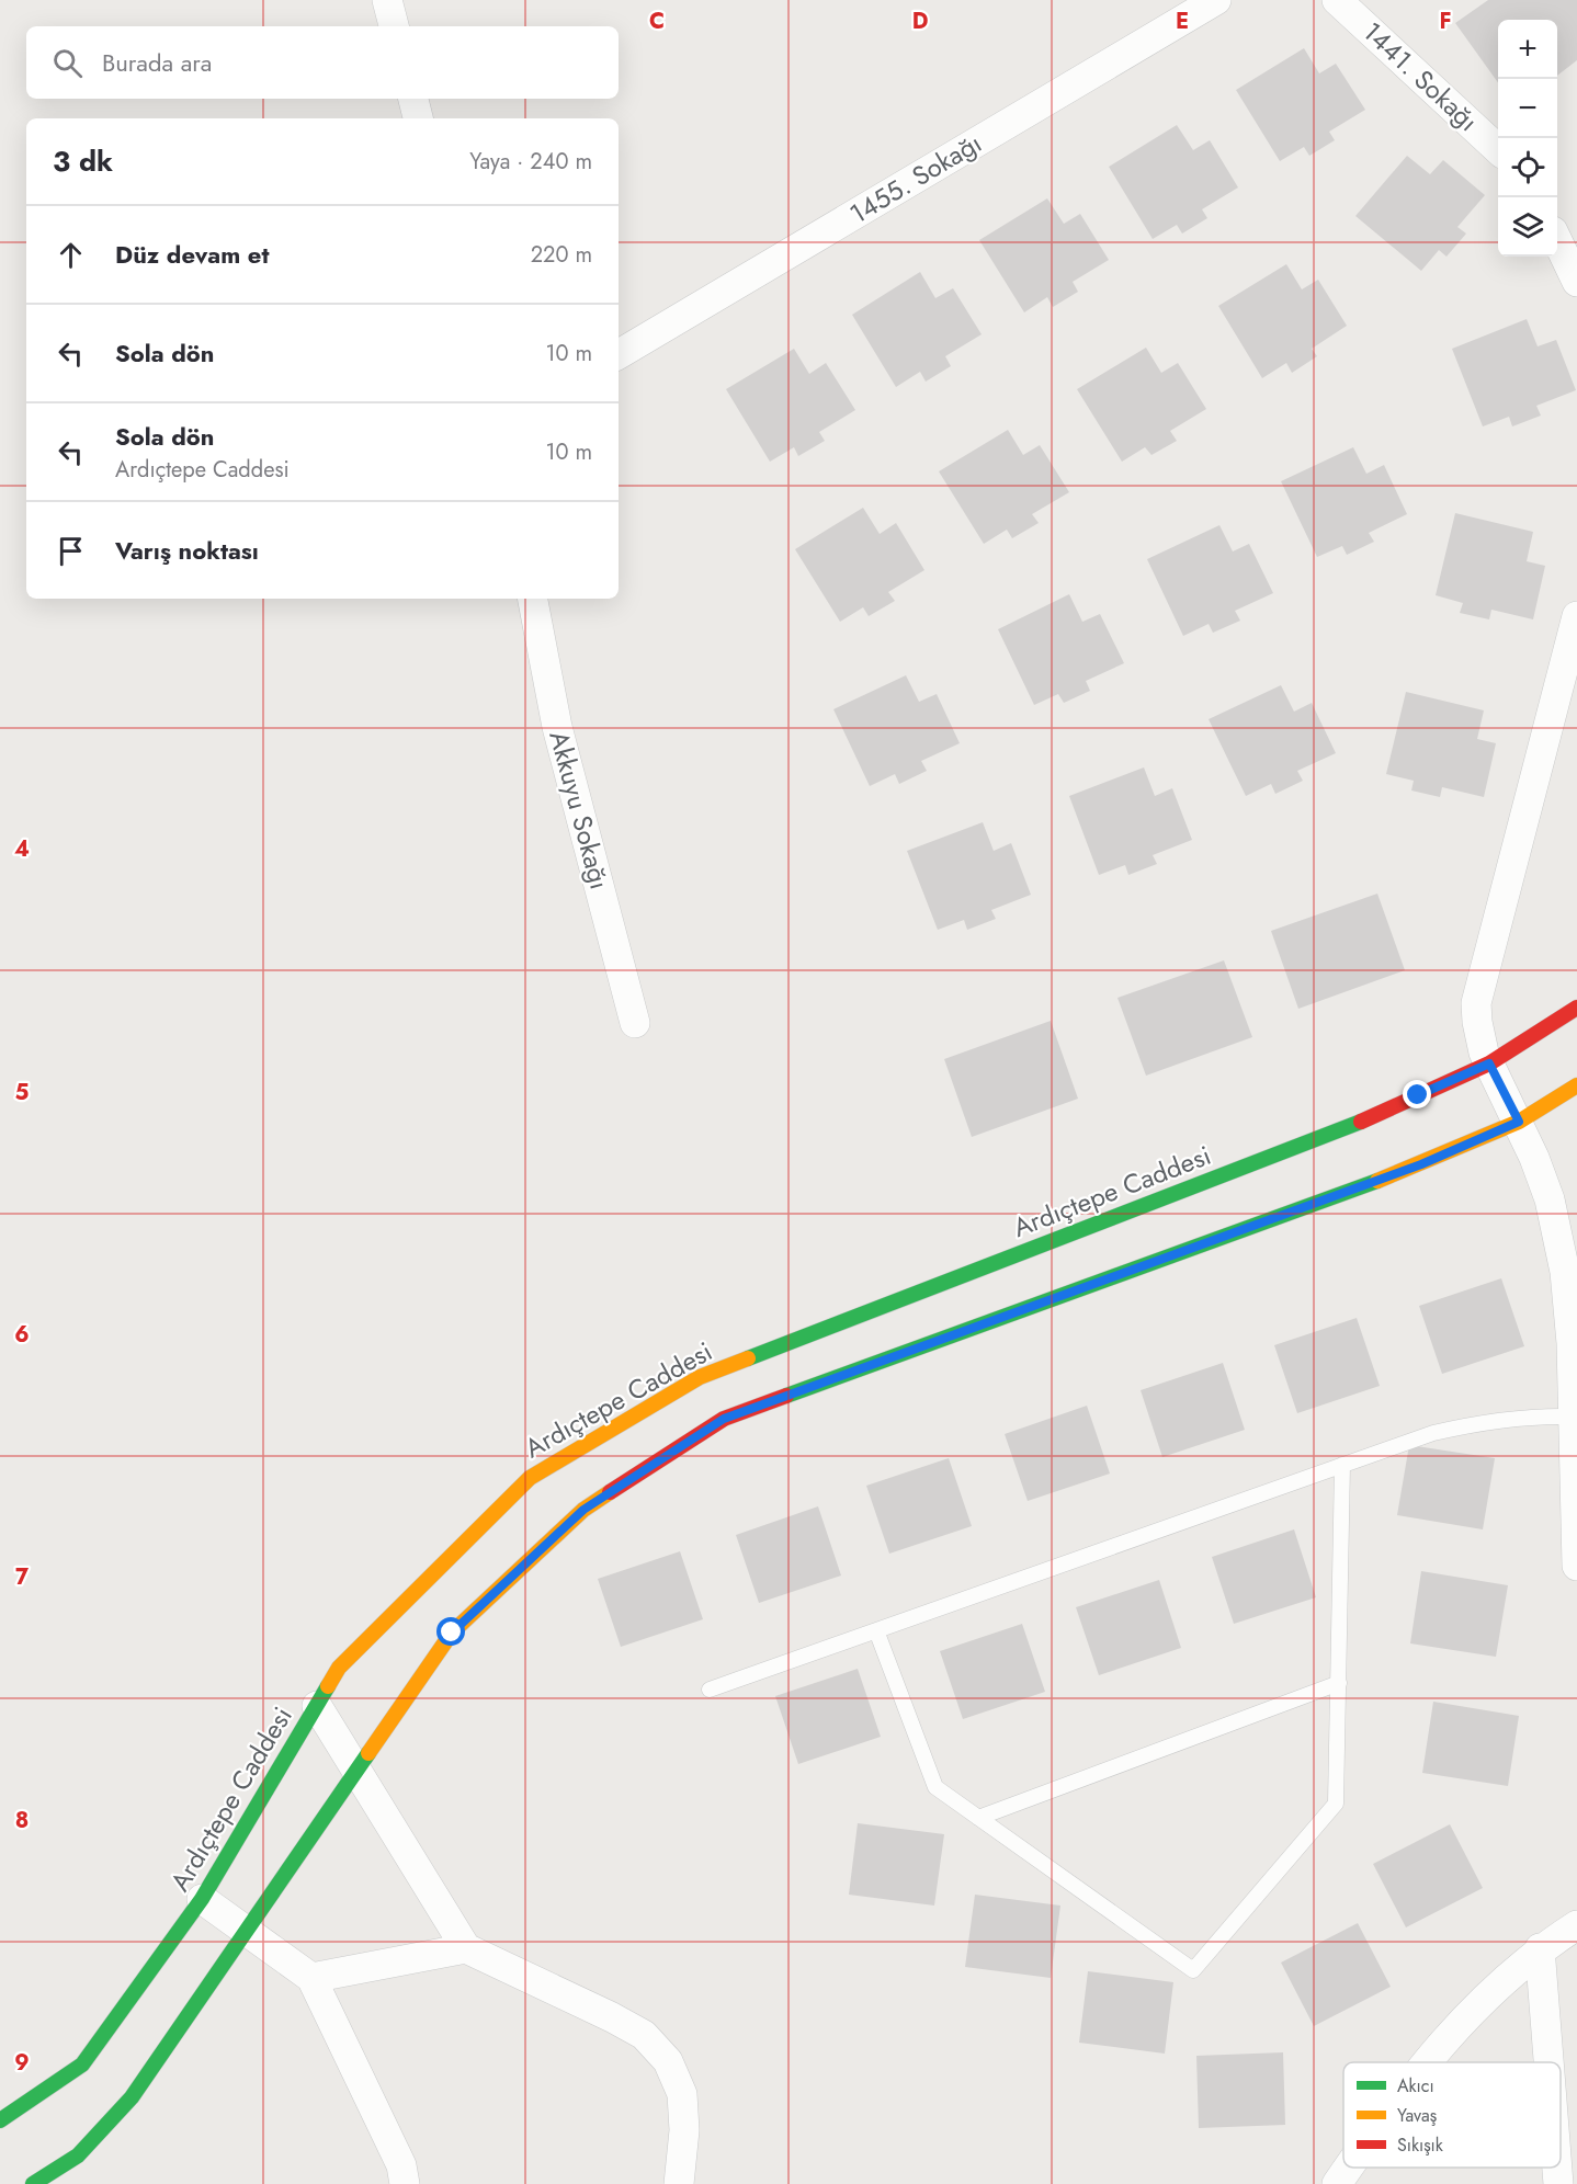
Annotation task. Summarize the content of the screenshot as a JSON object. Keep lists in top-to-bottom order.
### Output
{
  "streets": {
    "street": [
      "1441. Sokağı",
      "1455. Sokağı",
      "Akkuyu Sokağı",
      "Ardıçtepe Caddesi"
    ]
  },
  "legend": ["Akıcı", "Yavaş", "Sıkışık"],
  "page": {
    "map_buttons": ["+", "−"],
    "search": "Burada ara",
    "heading": ["3 dk", "Yaya · 240 m"],
    "list": [
      ["Düz devam et", "220 m"],
      ["Sola dön", "10 m"],
      ["Sola dön", "Ardıçtepe Caddesi", "10 m"],
      "Varış noktası"
    ]
  },
  "grid": {
    "columns": [
      "C",
      "D",
      "E",
      "F"
    ],
    "rows": [
      "4",
      "5",
      "6",
      "7",
      "8",
      "9"
    ]
  }
}
